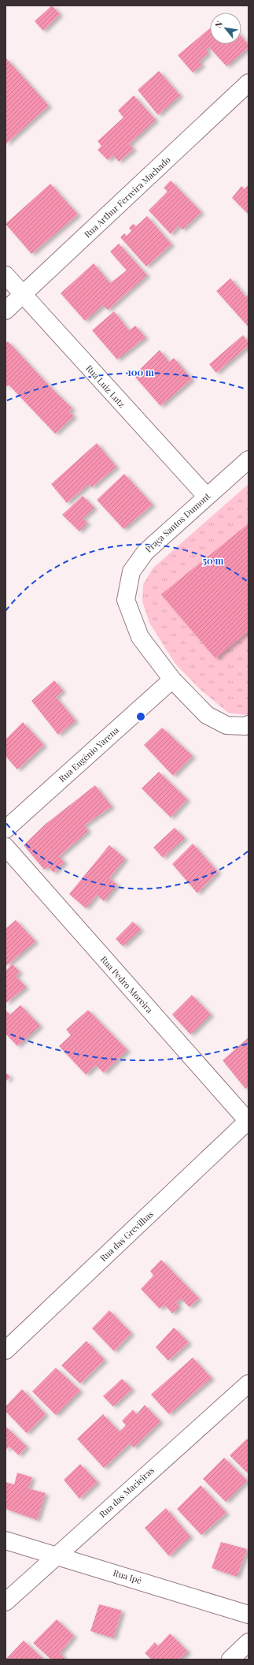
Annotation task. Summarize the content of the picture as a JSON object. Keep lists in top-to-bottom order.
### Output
{
  "streets": {
    "street": [
      "Rua Arthur Ferreira Machado",
      "Rua Luiz Lutz",
      "Praça Santos Dumont",
      "Rua Eugênio Yarena",
      "Rua Pedro Moreira",
      "Rua das Grevilhas",
      "Rua das Macieiras",
      "Rua Ipê"
    ]
  },
  "crossings": [
    ["Rua Arthur Ferreira Machado", "Rua Luiz Lutz"],
    ["Rua Luiz Lutz", "Praça Santos Dumont"],
    ["Praça Santos Dumont", "Rua Eugênio Yarena"],
    ["Rua Pedro Moreira", "Rua das Grevilhas"],
    ["Rua das Macieiras", "Rua Ipê"]
  ],
  "north": "top left",
  "rings": ["100 m", "50 m"]
}
